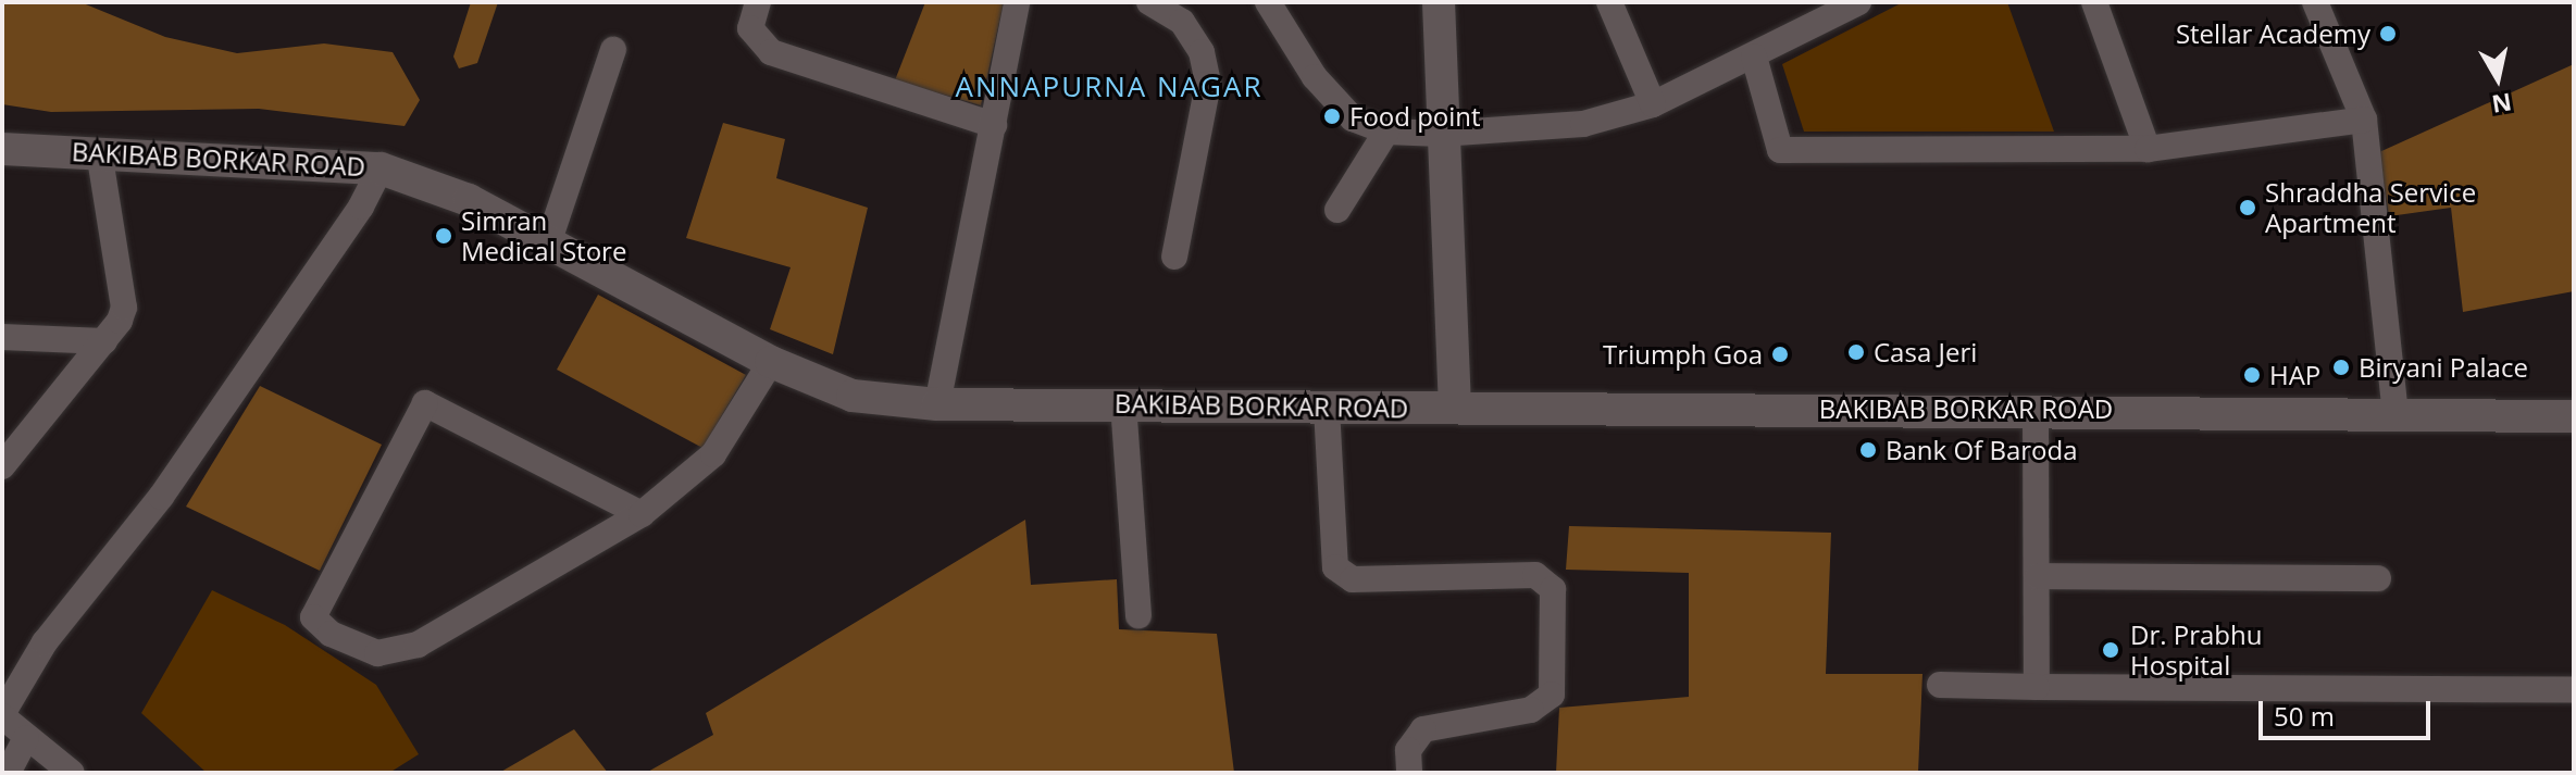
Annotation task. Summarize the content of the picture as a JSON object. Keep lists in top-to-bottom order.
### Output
{
  "streets": {
    "street": ["BAKIBAB BORKAR ROAD"]
  },
  "districts": ["ANNAPURNA NAGAR"],
  "places": [
    "Stellar Academy",
    "Food point",
    "Shraddha Service Apartment",
    "Simran Medical Store",
    "Casa Jeri",
    "Triumph Goa",
    "Biryani Palace",
    "HAP",
    "Bank Of Baroda",
    "Dr. Prabhu Hospital"
  ],
  "scale_bar": "50 m",
  "north": "bottom"
}
